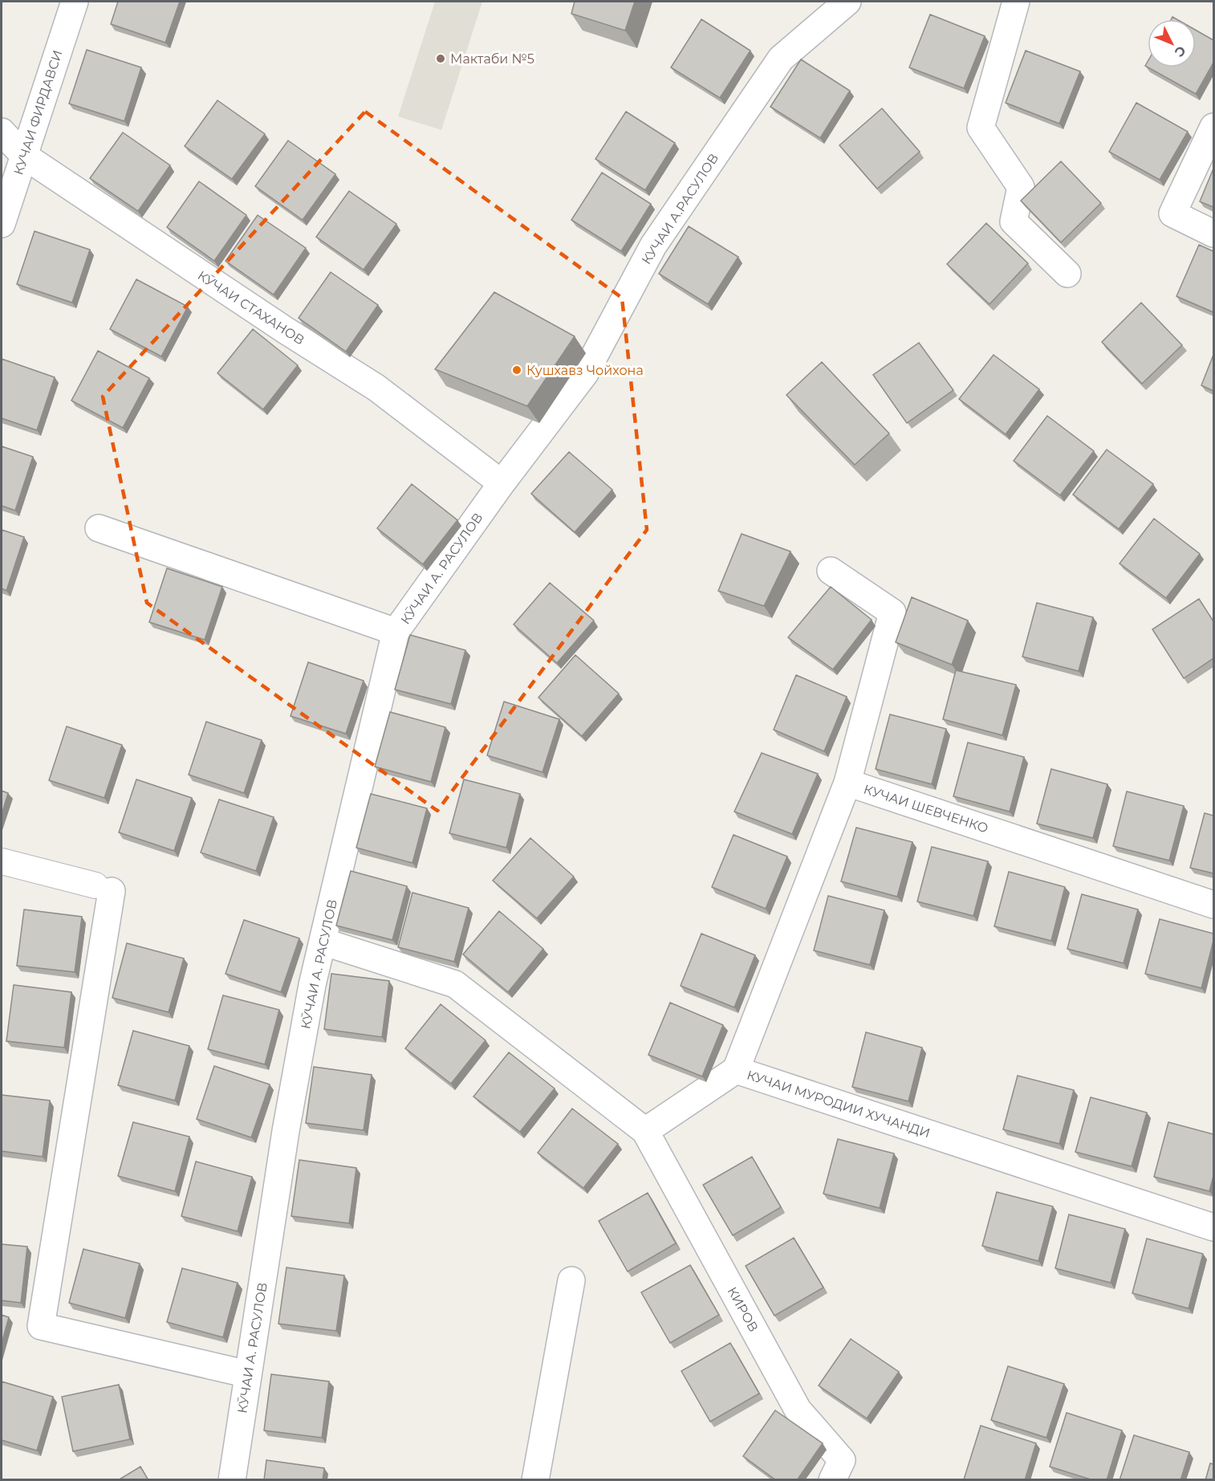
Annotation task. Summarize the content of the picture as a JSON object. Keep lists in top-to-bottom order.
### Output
{
  "streets": {
    "street": [
      "КУЧАИ ФИРДАВСИ",
      "КУЧАИ А.РАСУЛОВ",
      "КӮЧАИ СТАХАНОВ",
      "КӮЧАИ А. РАСУЛОВ",
      "КУЧАИ ШЕВЧЕНКО",
      "КУЧАИ МУРОДИИ ХУЧАНДИ",
      "КИРОВ"
    ]
  },
  "crossings": [
    ["КУЧАИ ФИРДАВСИ", "КӮЧАИ СТАХАНОВ"],
    ["КУЧАИ А.РАСУЛОВ", "КӮЧАИ СТАХАНОВ"],
    ["КУЧАИ А.РАСУЛОВ", "КӮЧАИ А. РАСУЛОВ"],
    ["КӮЧАИ СТАХАНОВ", "КӮЧАИ А. РАСУЛОВ"],
    ["КУЧАИ МУРОДИИ ХУЧАНДИ", "КИРОВ"]
  ],
  "places": ["Мактаби №5", "Кушхавз Чойхона"],
  "north": "bottom right"
}
